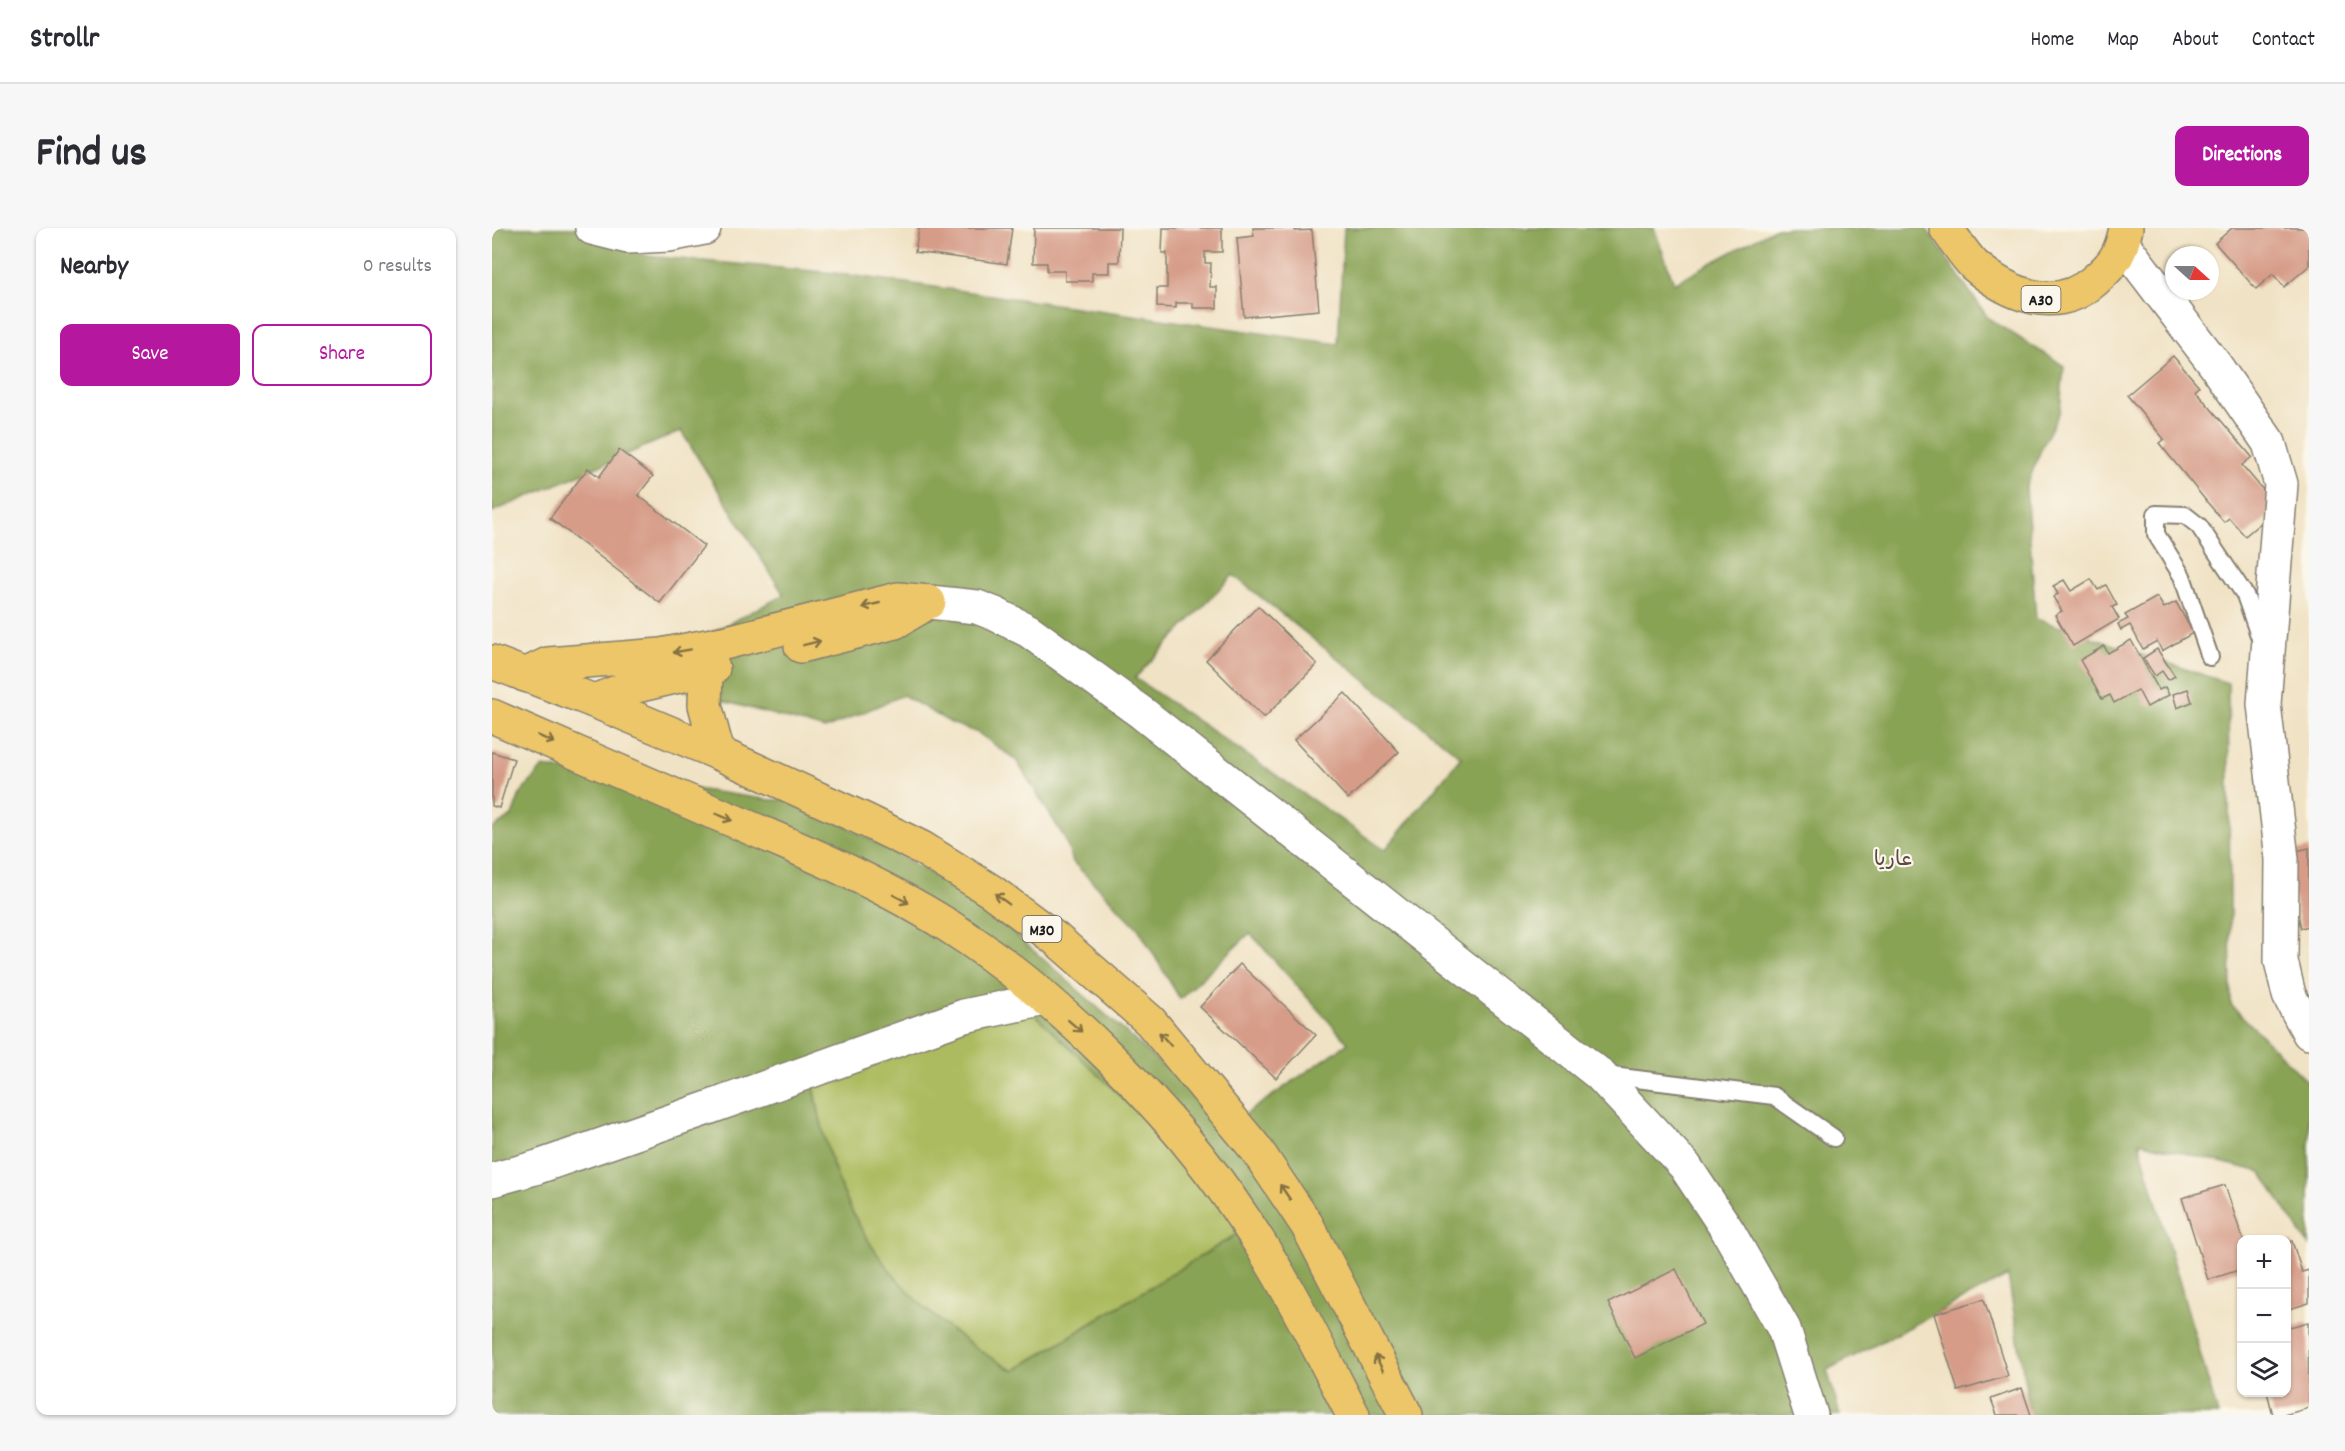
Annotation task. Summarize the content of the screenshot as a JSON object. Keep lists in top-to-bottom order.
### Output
{
  "streets": {
    "highway": ["A30", "M30"]
  },
  "districts": ["عاريا"],
  "north": "right",
  "page": {
    "header": "Strollr",
    "nav": [
      "Home",
      "Map",
      "About",
      "Contact"
    ],
    "title": "Find us",
    "buttons": [
      "Directions",
      ["Save", "Share"]
    ],
    "heading": ["Nearby", "0 results"],
    "map_buttons": ["+", "−"]
  }
}
